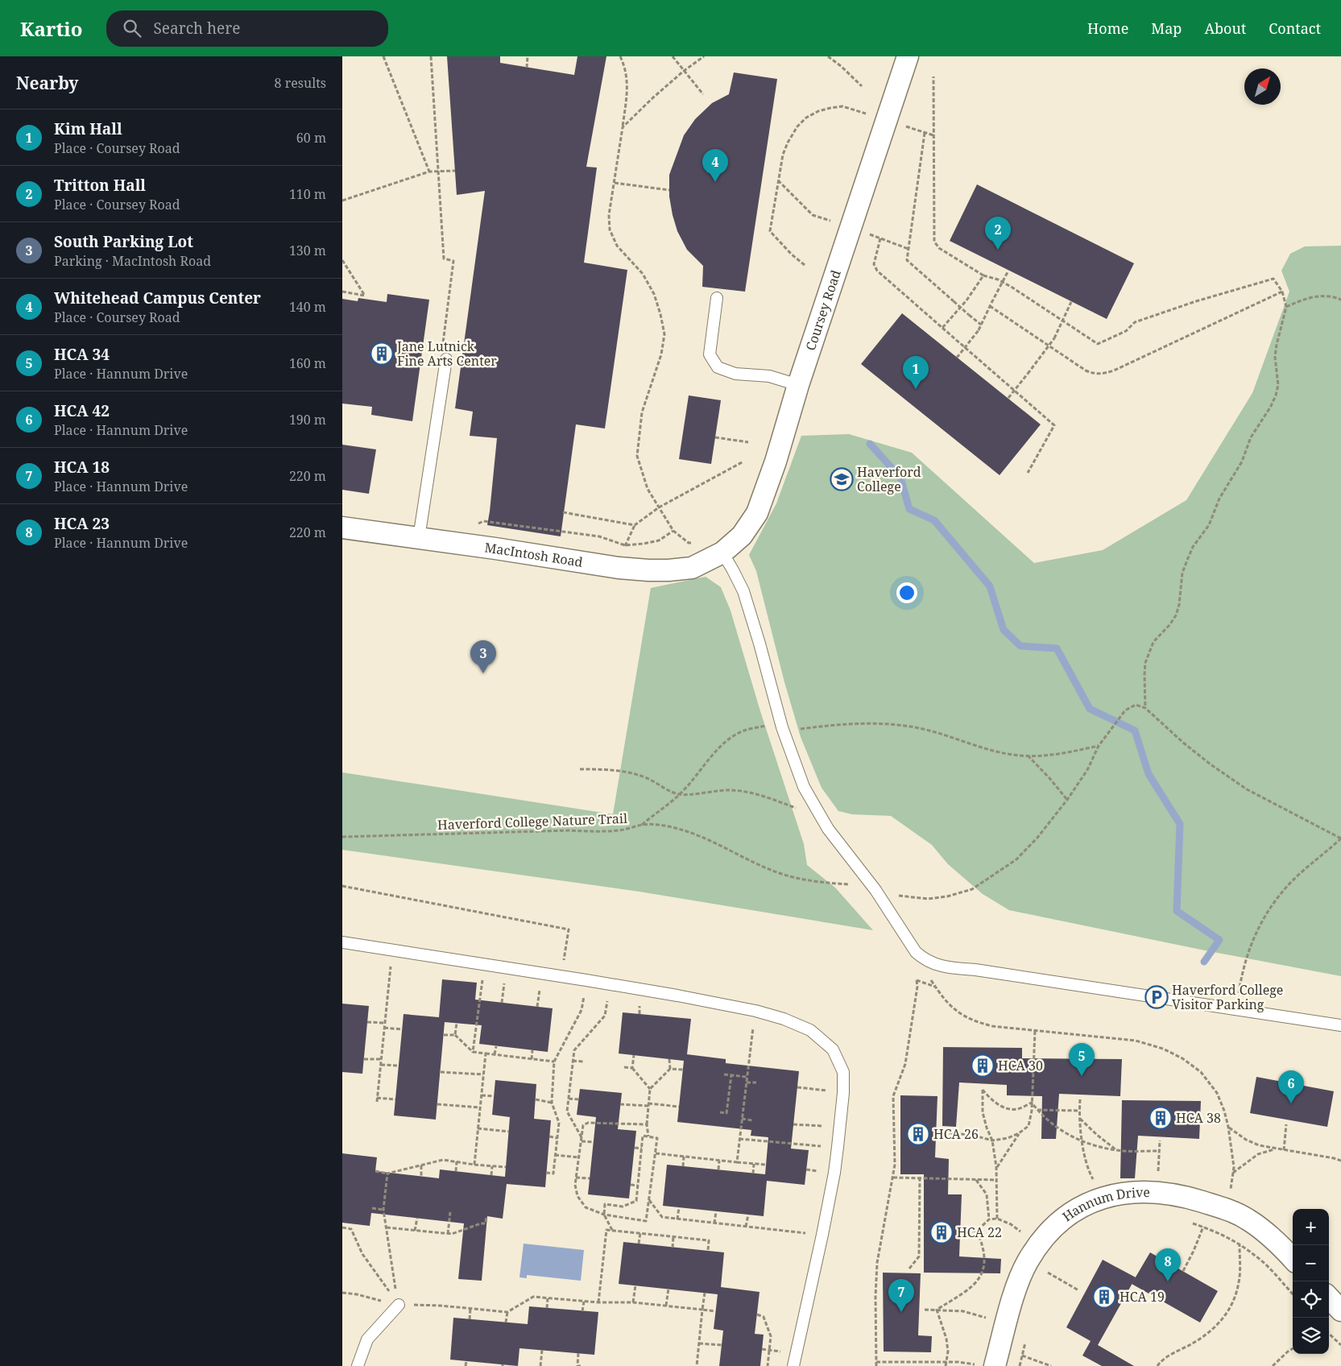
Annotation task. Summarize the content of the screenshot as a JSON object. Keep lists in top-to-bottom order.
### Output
{
  "streets": {
    "street": ["Coursey Road", "MacIntosh Road", "Hannum Drive"],
    "path": ["Haverford College Nature Trail"]
  },
  "crossings": [
    ["Coursey Road", "MacIntosh Road"]
  ],
  "places": {
    "building": [
      "Jane Lutnick Fine Arts Center",
      "HCA 30",
      "HCA 38",
      "HCA 26",
      "HCA 22",
      "HCA 19"
    ],
    "school or university": ["Haverford College"],
    "parking": ["Haverford College Visitor Parking"]
  },
  "north": "top right",
  "page": {
    "header": "Kartio",
    "search": "Search here",
    "nav": [
      "Home",
      "Map",
      "About",
      "Contact"
    ],
    "heading": ["Nearby", "8 results"],
    "list": [
      {
        "mark": "1",
        "name": "Kim Hall",
        "note": "Place · Coursey Road",
        "value": "60 m"
      },
      {
        "mark": "2",
        "name": "Tritton Hall",
        "note": "Place · Coursey Road",
        "value": "110 m"
      },
      {
        "mark": "3",
        "name": "South Parking Lot",
        "note": "Parking · MacIntosh Road",
        "value": "130 m"
      },
      {
        "mark": "4",
        "name": "Whitehead Campus Center",
        "note": "Place · Coursey Road",
        "value": "140 m"
      },
      {
        "mark": "5",
        "name": "HCA 34",
        "note": "Place · Hannum Drive",
        "value": "160 m"
      },
      {
        "mark": "6",
        "name": "HCA 42",
        "note": "Place · Hannum Drive",
        "value": "190 m"
      },
      {
        "mark": "7",
        "name": "HCA 18",
        "note": "Place · Hannum Drive",
        "value": "220 m"
      },
      {
        "mark": "8",
        "name": "HCA 23",
        "note": "Place · Hannum Drive",
        "value": "220 m"
      }
    ],
    "pins": [
      "4",
      "2",
      "1",
      "3",
      "5",
      "6",
      "8",
      "7"
    ],
    "map_buttons": ["+", "−"]
  }
}
